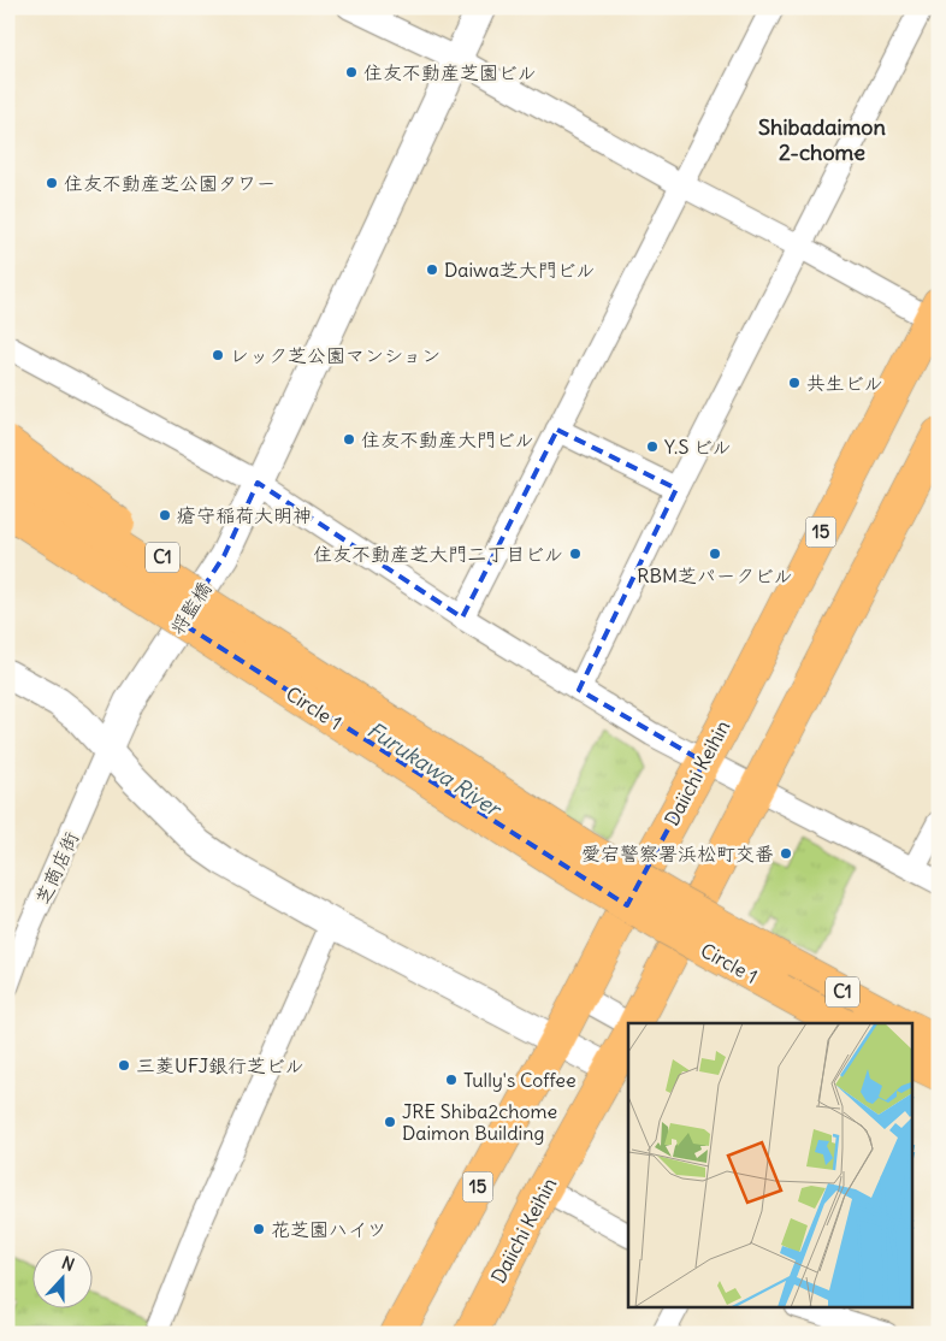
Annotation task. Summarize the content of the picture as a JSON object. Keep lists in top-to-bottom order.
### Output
{
  "streets": {
    "highway": [
      "15",
      "C1",
      "Circle 1",
      "Daiichi Keihin"
    ],
    "street": ["将監橋", "芝商店街"]
  },
  "crossings": [
    ["C1", "Circle 1"],
    ["将監橋", "芝商店街"]
  ],
  "districts": ["Shibadaimon 2-chome"],
  "water": ["Furukawa River"],
  "places": [
    "住友不動産芝園ビル",
    "住友不動産芝公園タワー",
    "Daiwa芝大門ビル",
    "レック芝公園マンション",
    "共生ビル",
    "住友不動産大門ビル",
    "Y.S ビル",
    "瘡守稲荷大明神",
    "住友不動産芝大門二丁目ビル",
    "RBM芝パークビル",
    "愛宕警察署浜松町交番",
    "三菱UFJ銀行芝ビル",
    "Tully's Coffee",
    "JRE Shiba2chome Daimon Building",
    "花芝園ハイツ"
  ],
  "north": "top"
}
